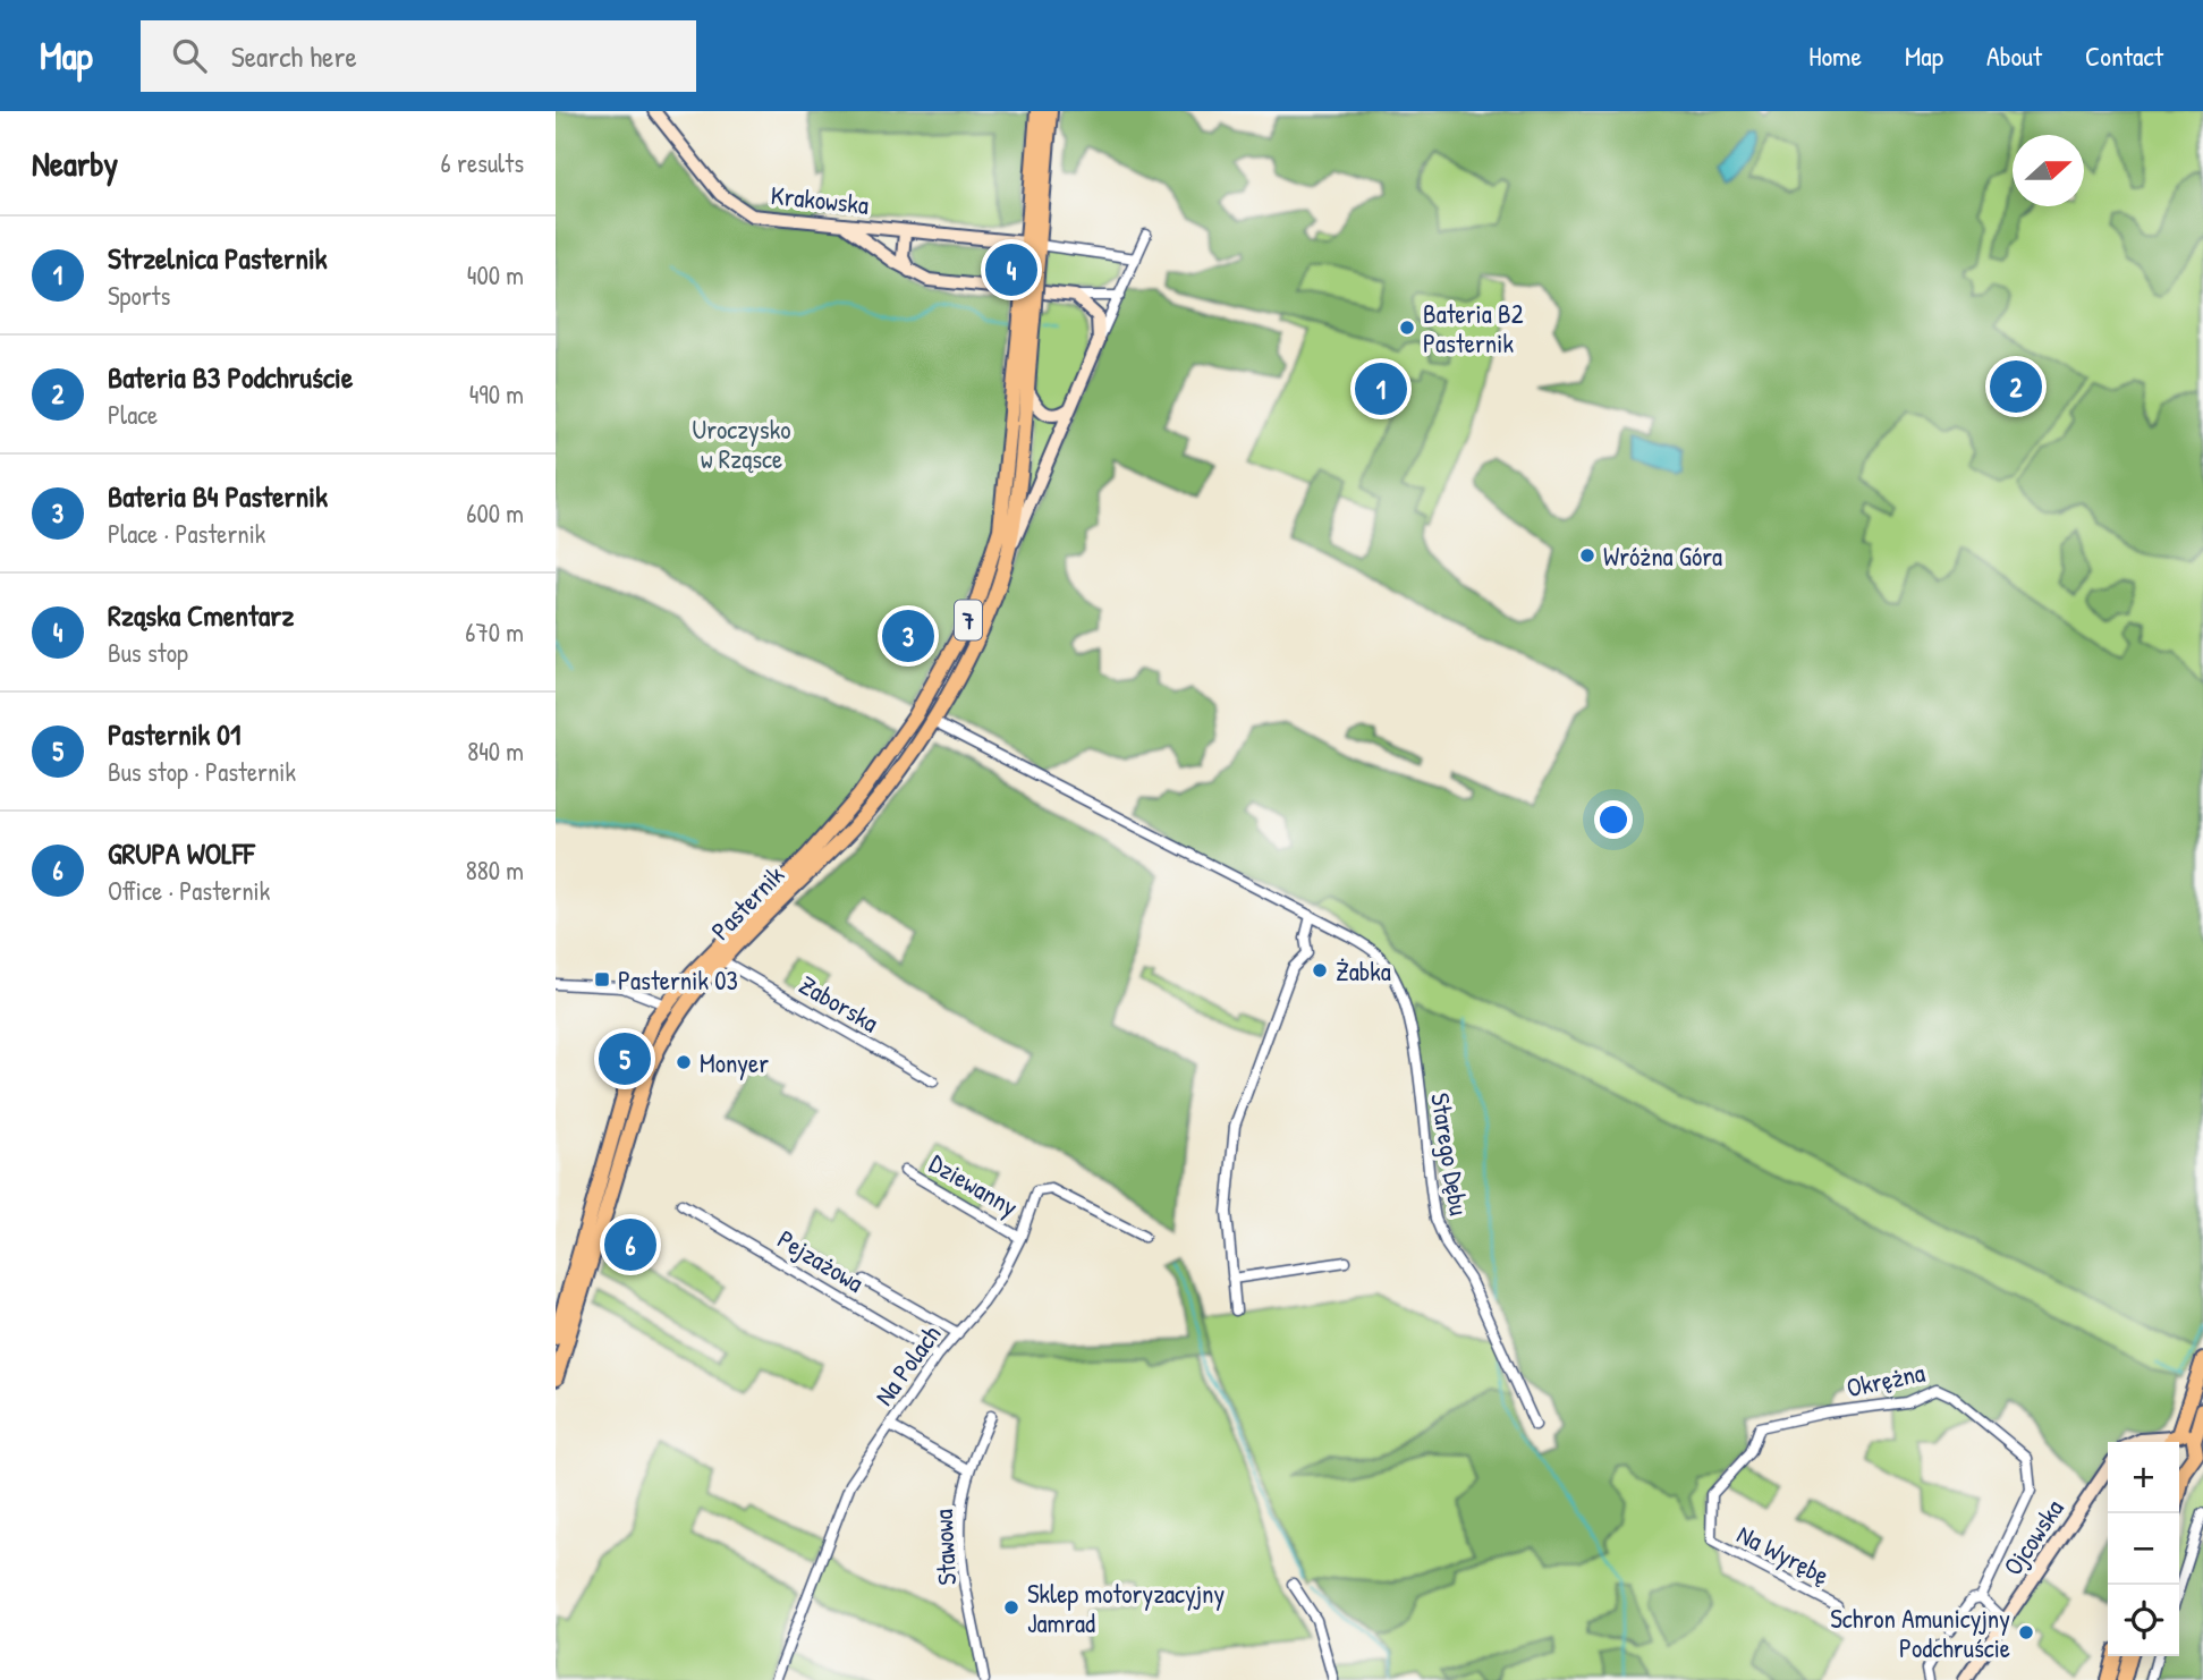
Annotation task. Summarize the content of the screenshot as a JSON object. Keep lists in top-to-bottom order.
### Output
{
  "streets": {
    "main road": ["7", "Pasternik"],
    "street": [
      "Krakowska",
      "Zaborska",
      "Starego Dębu",
      "Dziewanny",
      "Pejzażowa",
      "Na Polach",
      "Okrężna",
      "Ojcowska",
      "Stawowa",
      "Na Wyrębę"
    ]
  },
  "crossings": [
    ["Krakowska", "7"],
    ["7", "Pasternik"],
    ["Pasternik", "Zaborska"],
    ["Pasternik", "Starego Dębu"],
    ["Dziewanny", "Na Polach"],
    ["Pejzażowa", "Na Polach"],
    ["Okrężna", "Na Wyrębę"]
  ],
  "parks": ["Uroczysko w Rząsce"],
  "places": {
    "other": [
      "Bateria B2 Pasternik",
      "Wróżna Góra",
      "Żabka",
      "Monyer",
      "Sklep motoryzacyjny Jamrad",
      "Schron Amunicyjny Podchruście"
    ],
    "transit": ["Pasternik 03"]
  },
  "north": "right",
  "page": {
    "header": "Map",
    "search": "Search here",
    "nav": [
      "Home",
      "Map",
      "About",
      "Contact"
    ],
    "heading": ["Nearby", "6 results"],
    "list": [
      {
        "mark": "1",
        "name": "Strzelnica Pasternik",
        "note": "Sports",
        "value": "400 m"
      },
      {
        "mark": "2",
        "name": "Bateria B3 Podchruście",
        "note": "Place",
        "value": "490 m"
      },
      {
        "mark": "3",
        "name": "Bateria B4 Pasternik",
        "note": "Place · Pasternik",
        "value": "600 m"
      },
      {
        "mark": "4",
        "name": "Rząska Cmentarz",
        "note": "Bus stop",
        "value": "670 m"
      },
      {
        "mark": "5",
        "name": "Pasternik 01",
        "note": "Bus stop · Pasternik",
        "value": "840 m"
      },
      {
        "mark": "6",
        "name": "GRUPA WOLFF",
        "note": "Office · Pasternik",
        "value": "880 m"
      }
    ],
    "pins": [
      "4",
      "2",
      "1",
      "3",
      "5",
      "6"
    ],
    "map_buttons": ["+", "−"]
  }
}
